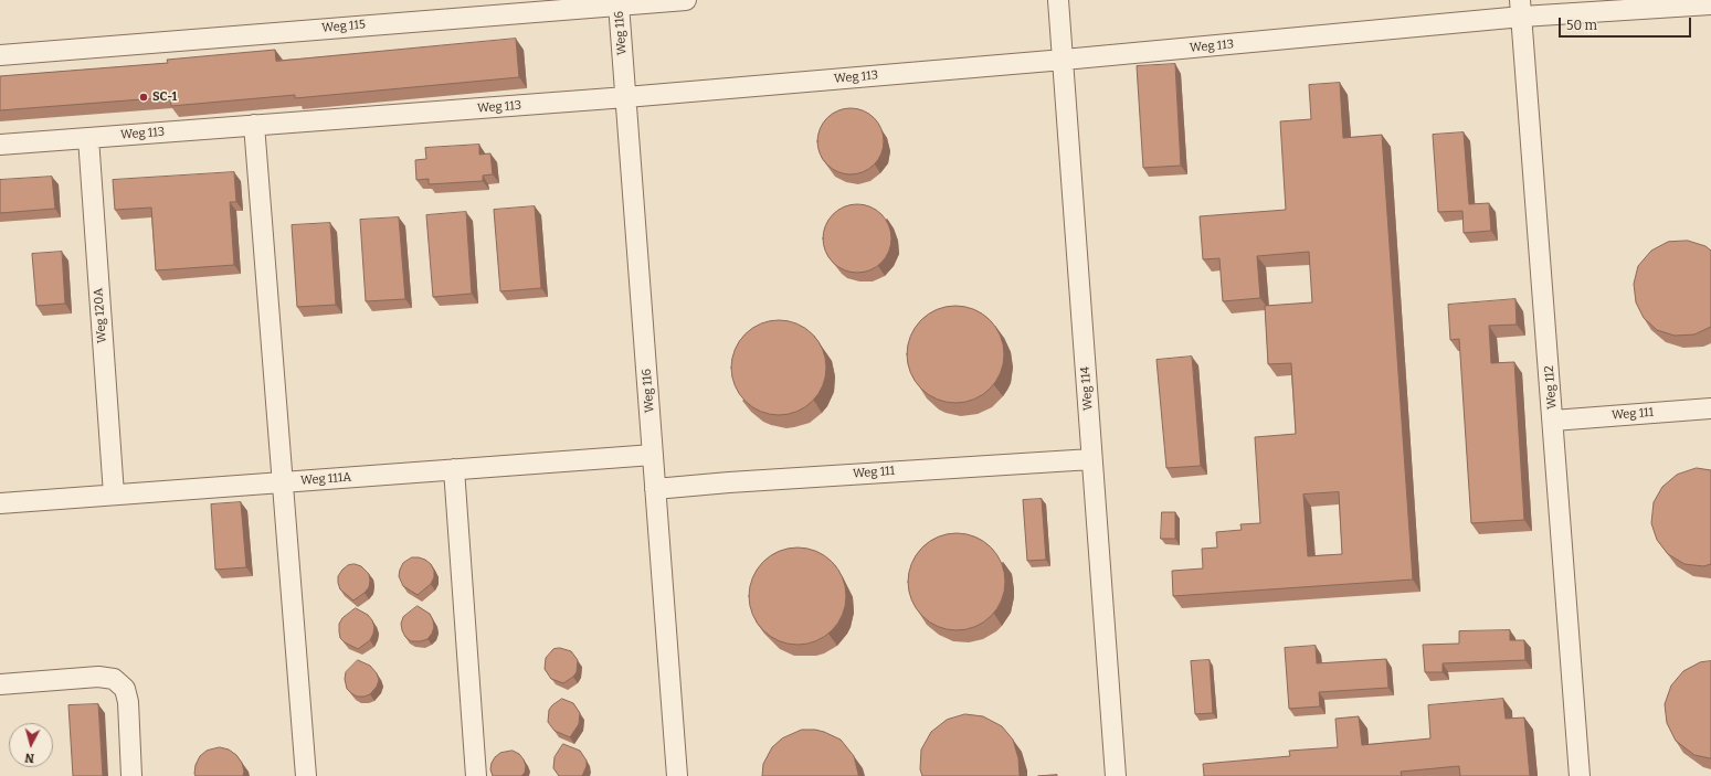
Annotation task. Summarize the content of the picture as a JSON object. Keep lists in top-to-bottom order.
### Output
{
  "streets": {
    "lane": [
      "Weg 115",
      "Weg 116",
      "Weg 113",
      "Weg 120A",
      "Weg 112",
      "Weg 114",
      "Weg 111",
      "Weg 111A"
    ]
  },
  "crossings": [
    ["Weg 115", "Weg 116"],
    ["Weg 116", "Weg 113"],
    ["Weg 116", "Weg 111"],
    ["Weg 116", "Weg 111A"],
    ["Weg 113", "Weg 120A"],
    ["Weg 113", "Weg 112"],
    ["Weg 113", "Weg 114"],
    ["Weg 120A", "Weg 111A"],
    ["Weg 112", "Weg 111"],
    ["Weg 114", "Weg 111"]
  ],
  "places": ["SC-1"],
  "scale_bar": "50 m",
  "north": "bottom"
}
